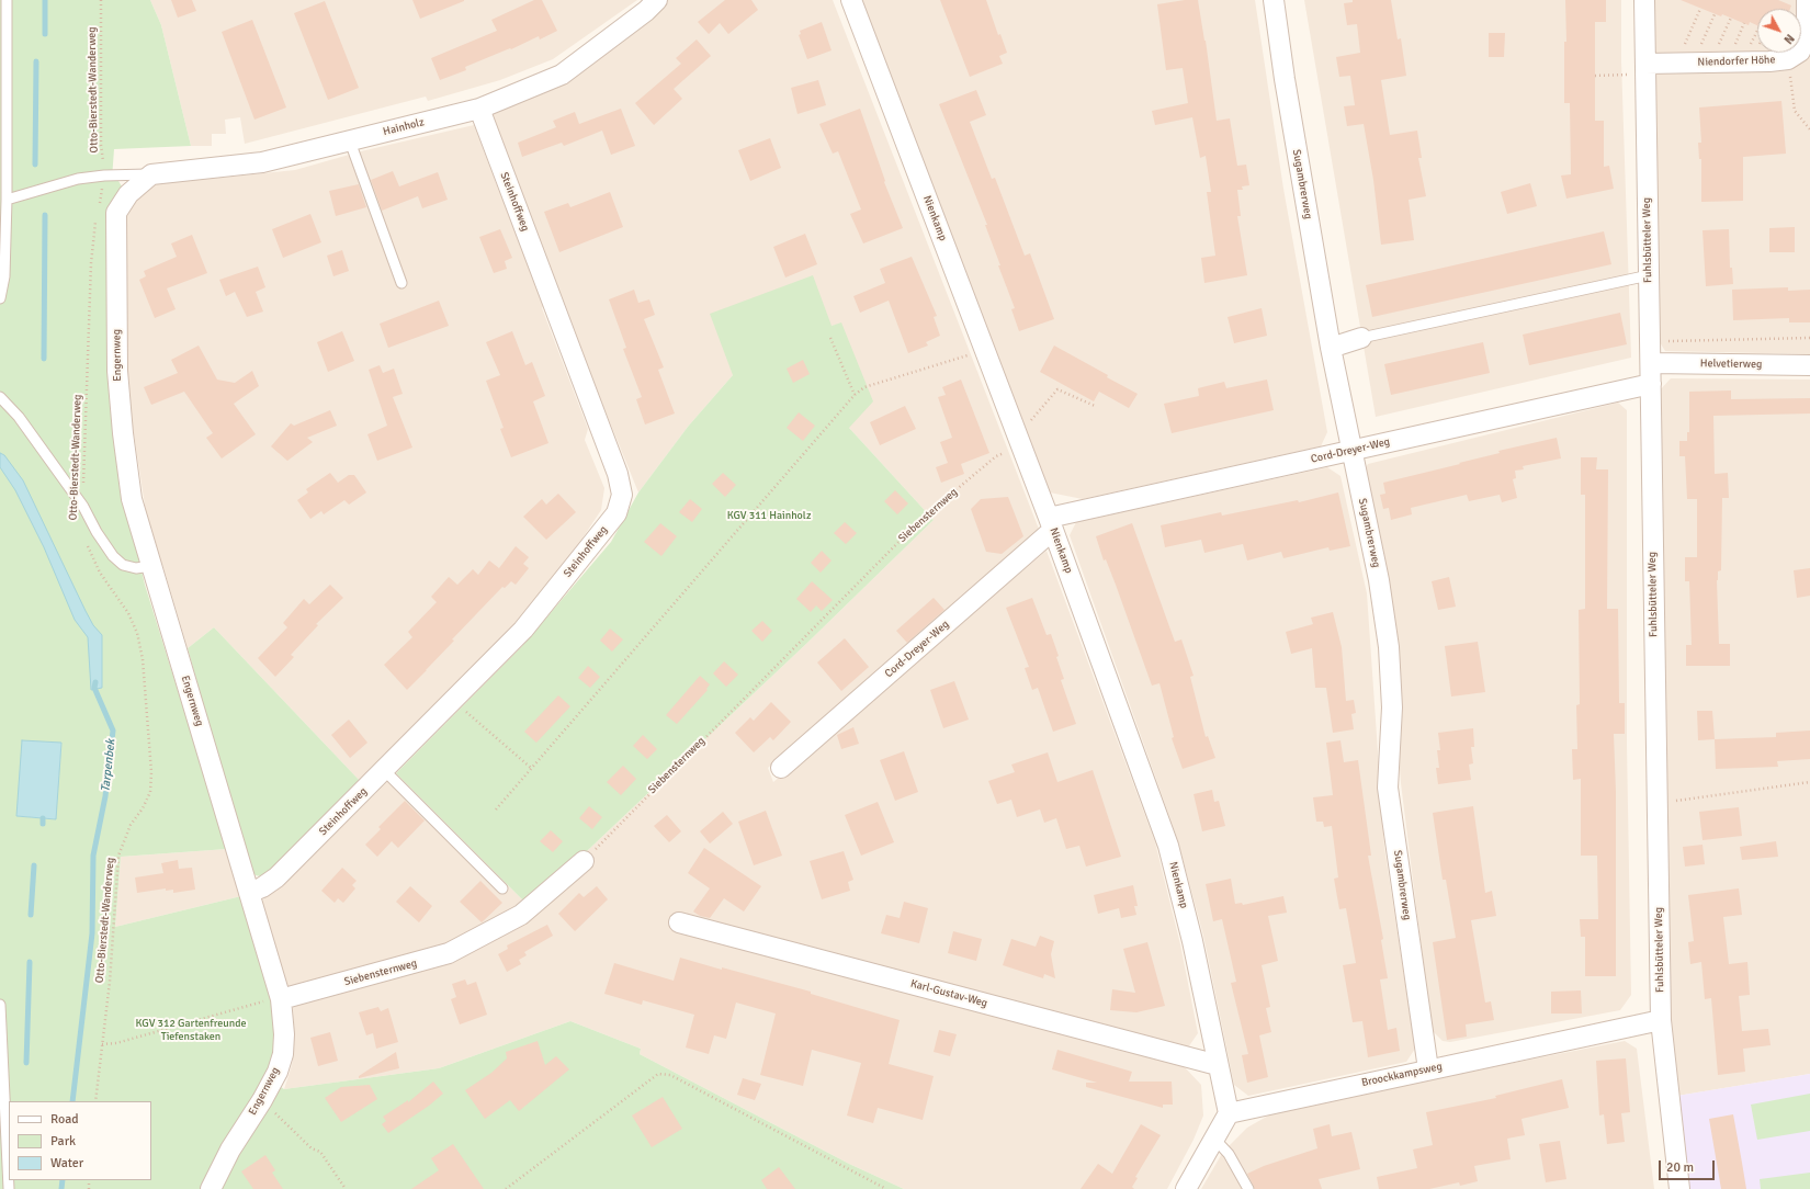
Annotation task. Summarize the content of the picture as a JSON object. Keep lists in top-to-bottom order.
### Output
{
  "streets": {
    "street": [
      "Niendorfer Höhe",
      "Hainholz",
      "Sugambrerweg",
      "Steinhoffweg",
      "Nienkamp",
      "Fuhlsbütteler Weg",
      "Engernweg",
      "Helvetierweg",
      "Cord-Dreyer-Weg",
      "Siebensternweg",
      "Karl-Gustav-Weg",
      "Broockkampsweg"
    ],
    "path": ["Otto-Bierstedt-Wanderweg"]
  },
  "crossings": [
    ["Niendorfer Höhe", "Fuhlsbütteler Weg"],
    ["Hainholz", "Steinhoffweg"],
    ["Hainholz", "Engernweg"],
    ["Sugambrerweg", "Cord-Dreyer-Weg"],
    ["Sugambrerweg", "Broockkampsweg"],
    ["Steinhoffweg", "Engernweg"],
    ["Nienkamp", "Cord-Dreyer-Weg"],
    ["Nienkamp", "Siebensternweg"],
    ["Nienkamp", "Karl-Gustav-Weg"],
    ["Nienkamp", "Broockkampsweg"],
    ["Fuhlsbütteler Weg", "Helvetierweg"],
    ["Fuhlsbütteler Weg", "Cord-Dreyer-Weg"],
    ["Fuhlsbütteler Weg", "Broockkampsweg"],
    ["Engernweg", "Siebensternweg"]
  ],
  "water": ["Tarpenbek"],
  "parks": ["KGV 311 Hainholz", "KGV 312 Gartenfreunde Tiefenstaken"],
  "legend": ["Road", "Park", "Water"],
  "scale_bar": "20 m",
  "north": "bottom right"
}
